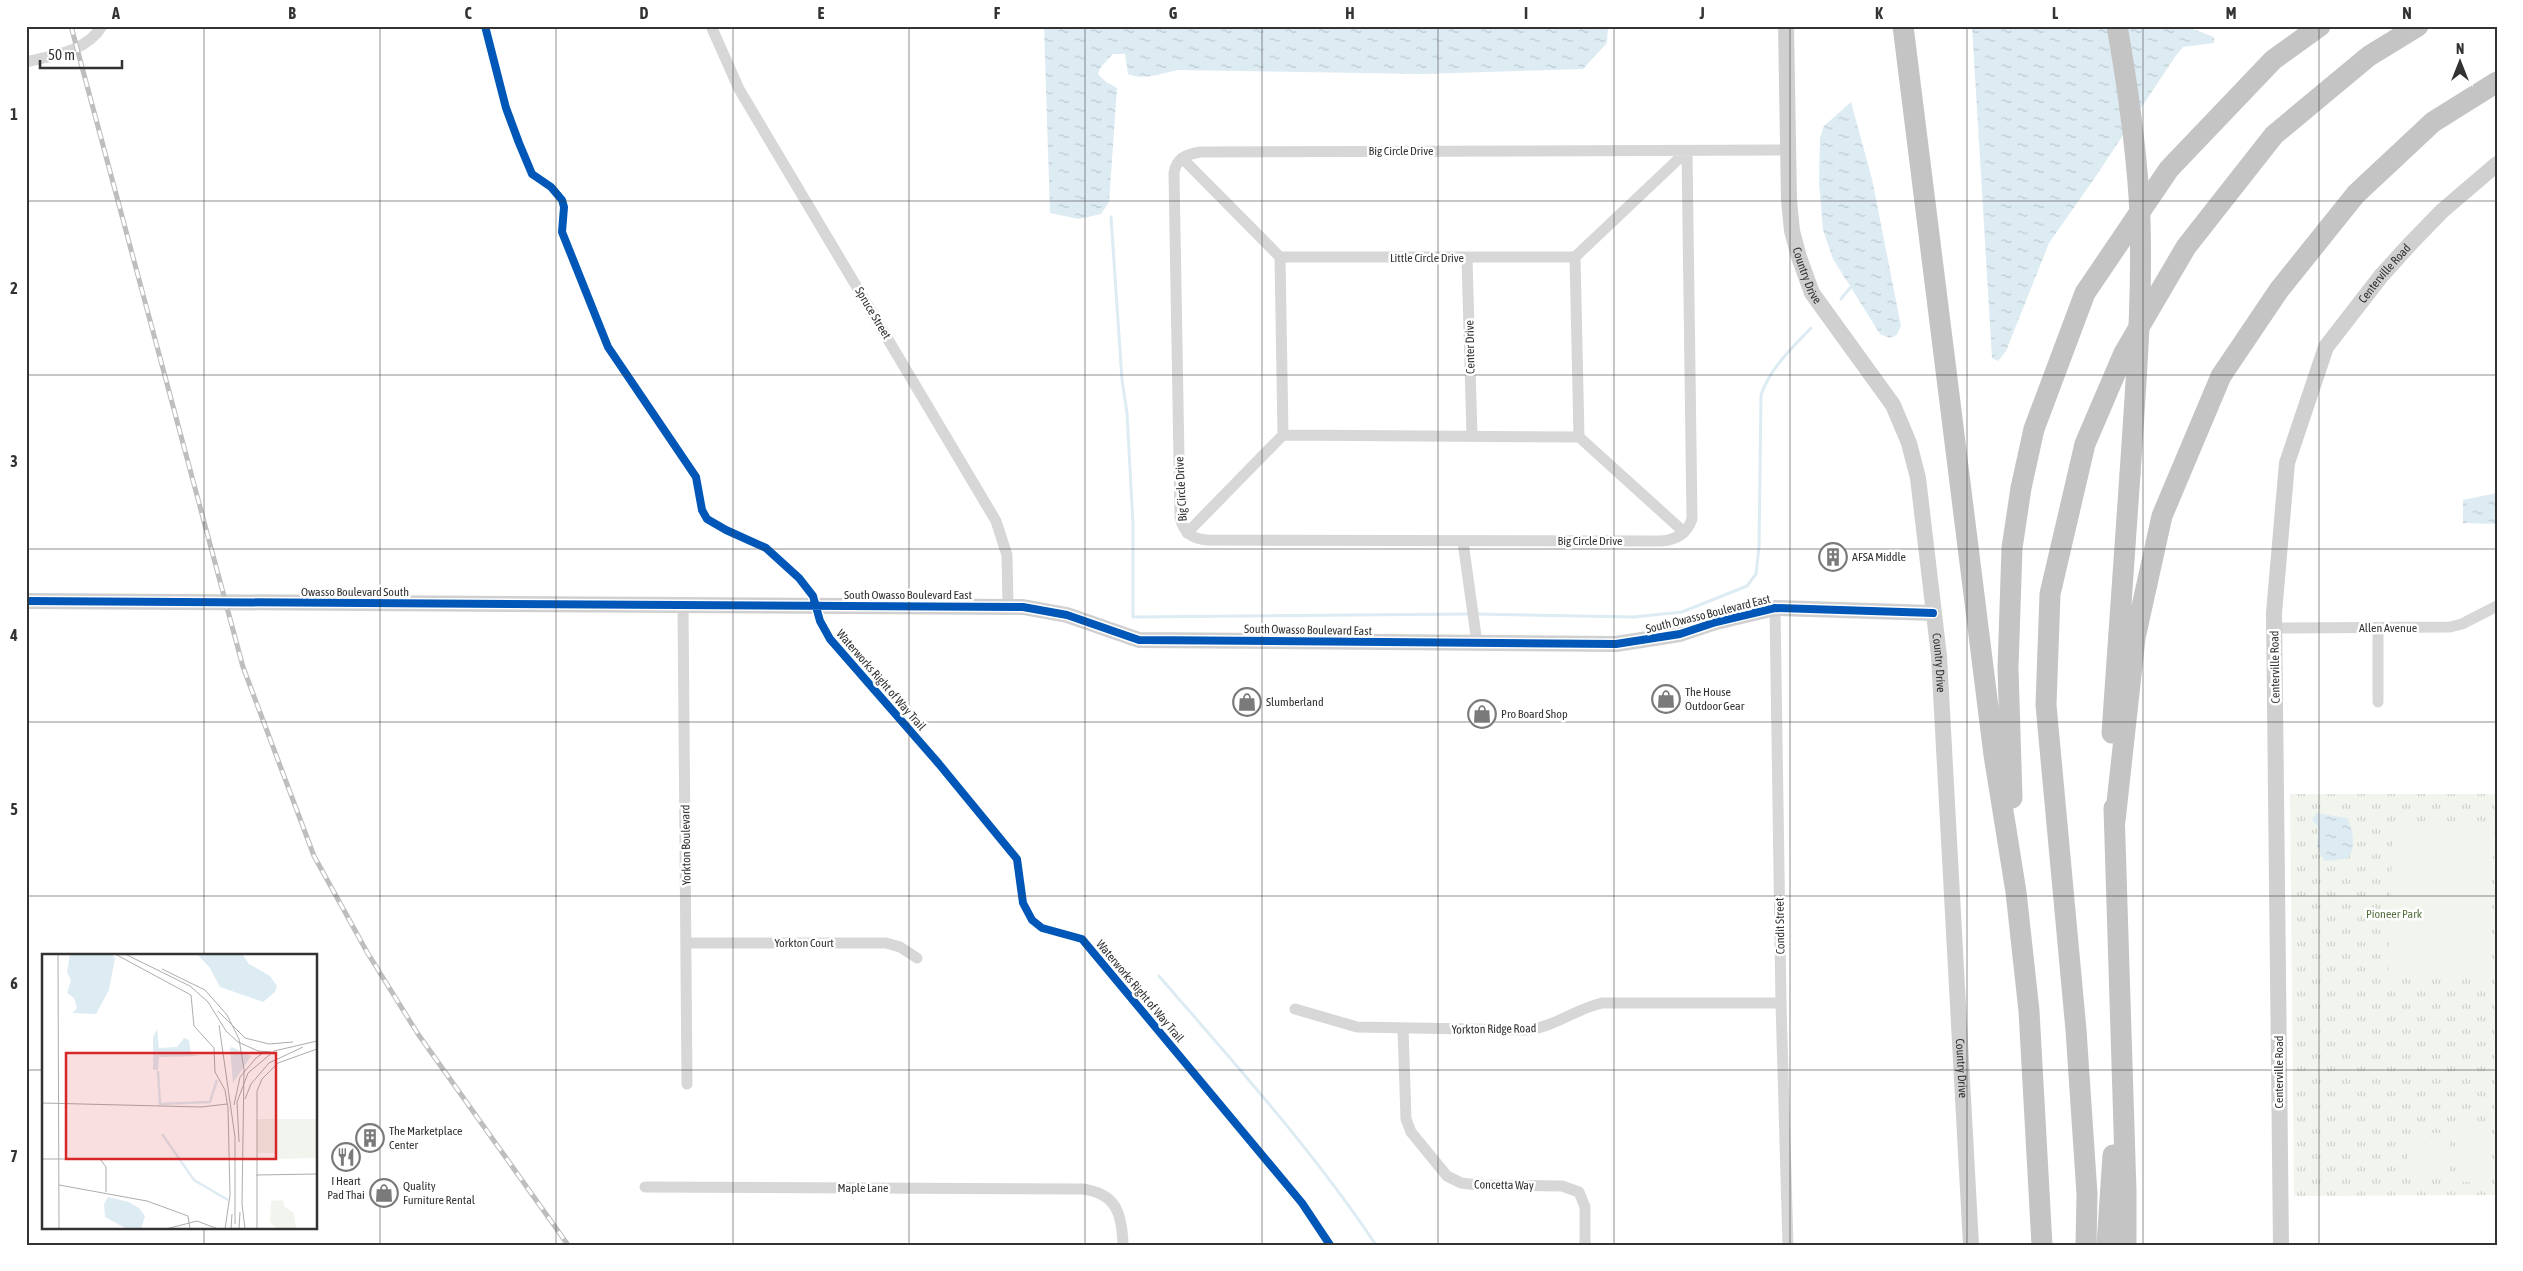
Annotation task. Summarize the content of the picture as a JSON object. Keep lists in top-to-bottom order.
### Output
{
  "streets": {
    "street": [
      "Big Circle Drive",
      "Little Circle Drive",
      "Centerville Road",
      "Country Drive",
      "Spruce Street",
      "Center Drive",
      "Owasso Boulevard South",
      "South Owasso Boulevard East",
      "Allen Avenue",
      "Yorkton Boulevard",
      "Condit Street",
      "Yorkton Court",
      "Yorkton Ridge Road",
      "Concetta Way",
      "Maple Lane"
    ],
    "cycle path": ["Waterworks Right of Way Trail"]
  },
  "crossings": [
    ["Big Circle Drive", "Country Drive"],
    ["Little Circle Drive", "Center Drive"],
    ["Centerville Road", "Allen Avenue"],
    ["Country Drive", "South Owasso Boulevard East"],
    ["Spruce Street", "South Owasso Boulevard East"],
    ["Owasso Boulevard South", "South Owasso Boulevard East"],
    ["Owasso Boulevard South", "Yorkton Boulevard"],
    ["South Owasso Boulevard East", "Yorkton Boulevard"],
    ["South Owasso Boulevard East", "Condit Street"],
    ["Yorkton Boulevard", "Yorkton Court"],
    ["Condit Street", "Yorkton Ridge Road"],
    ["Yorkton Ridge Road", "Concetta Way"]
  ],
  "parks": ["Pioneer Park"],
  "places": {
    "building": ["AFSA Middle", "The Marketplace Center"],
    "shop": [
      "The House Outdoor Gear",
      "Slumberland",
      "Pro Board Shop",
      "Quality Furniture Rental"
    ],
    "restaurant": ["I Heart Pad Thai"]
  },
  "scale_bar": "50 m",
  "north": "top",
  "grid": {
    "columns": [
      "A",
      "B",
      "C",
      "D",
      "E",
      "F",
      "G",
      "H",
      "I",
      "J",
      "K",
      "L",
      "M",
      "N"
    ],
    "rows": [
      "1",
      "2",
      "3",
      "4",
      "5",
      "6",
      "7"
    ]
  }
}
